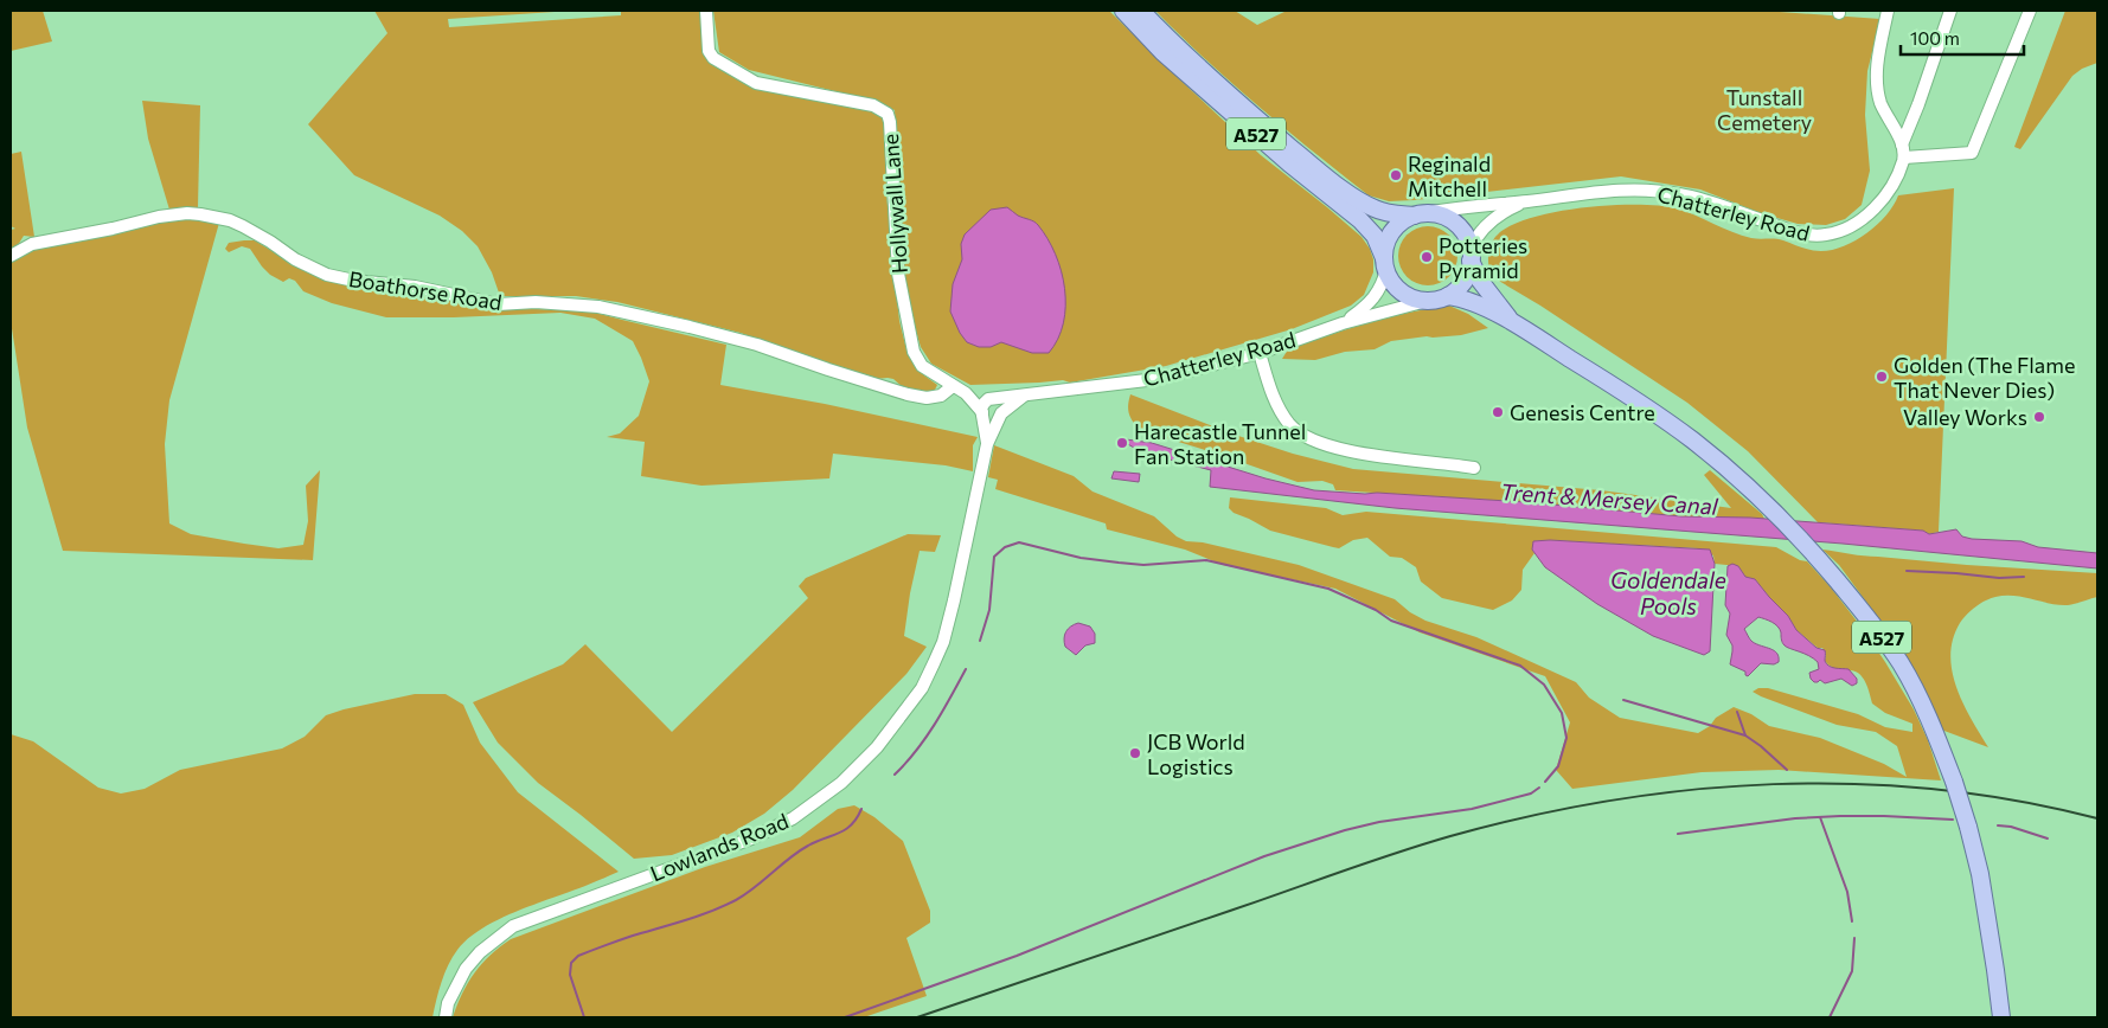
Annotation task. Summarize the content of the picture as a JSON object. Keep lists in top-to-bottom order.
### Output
{
  "streets": {
    "main road": ["A527"],
    "street": [
      "Hollywall Lane",
      "Chatterley Road",
      "Boathorse Road",
      "Lowlands Road"
    ]
  },
  "crossings": [
    ["A527", "Chatterley Road"],
    ["Hollywall Lane", "Chatterley Road"],
    ["Hollywall Lane", "Boathorse Road"],
    ["Hollywall Lane", "Lowlands Road"],
    ["Chatterley Road", "Lowlands Road"]
  ],
  "water": ["Trent & Mersey Canal", "Goldendale Pools"],
  "parks": ["Tunstall Cemetery"],
  "places": [
    "Reginald Mitchell",
    "Potteries Pyramid",
    "Golden (The Flame That Never Dies)",
    "Genesis Centre",
    "Valley Works",
    "Harecastle Tunnel Fan Station",
    "JCB World Logistics"
  ],
  "scale_bar": "100 m"
}
